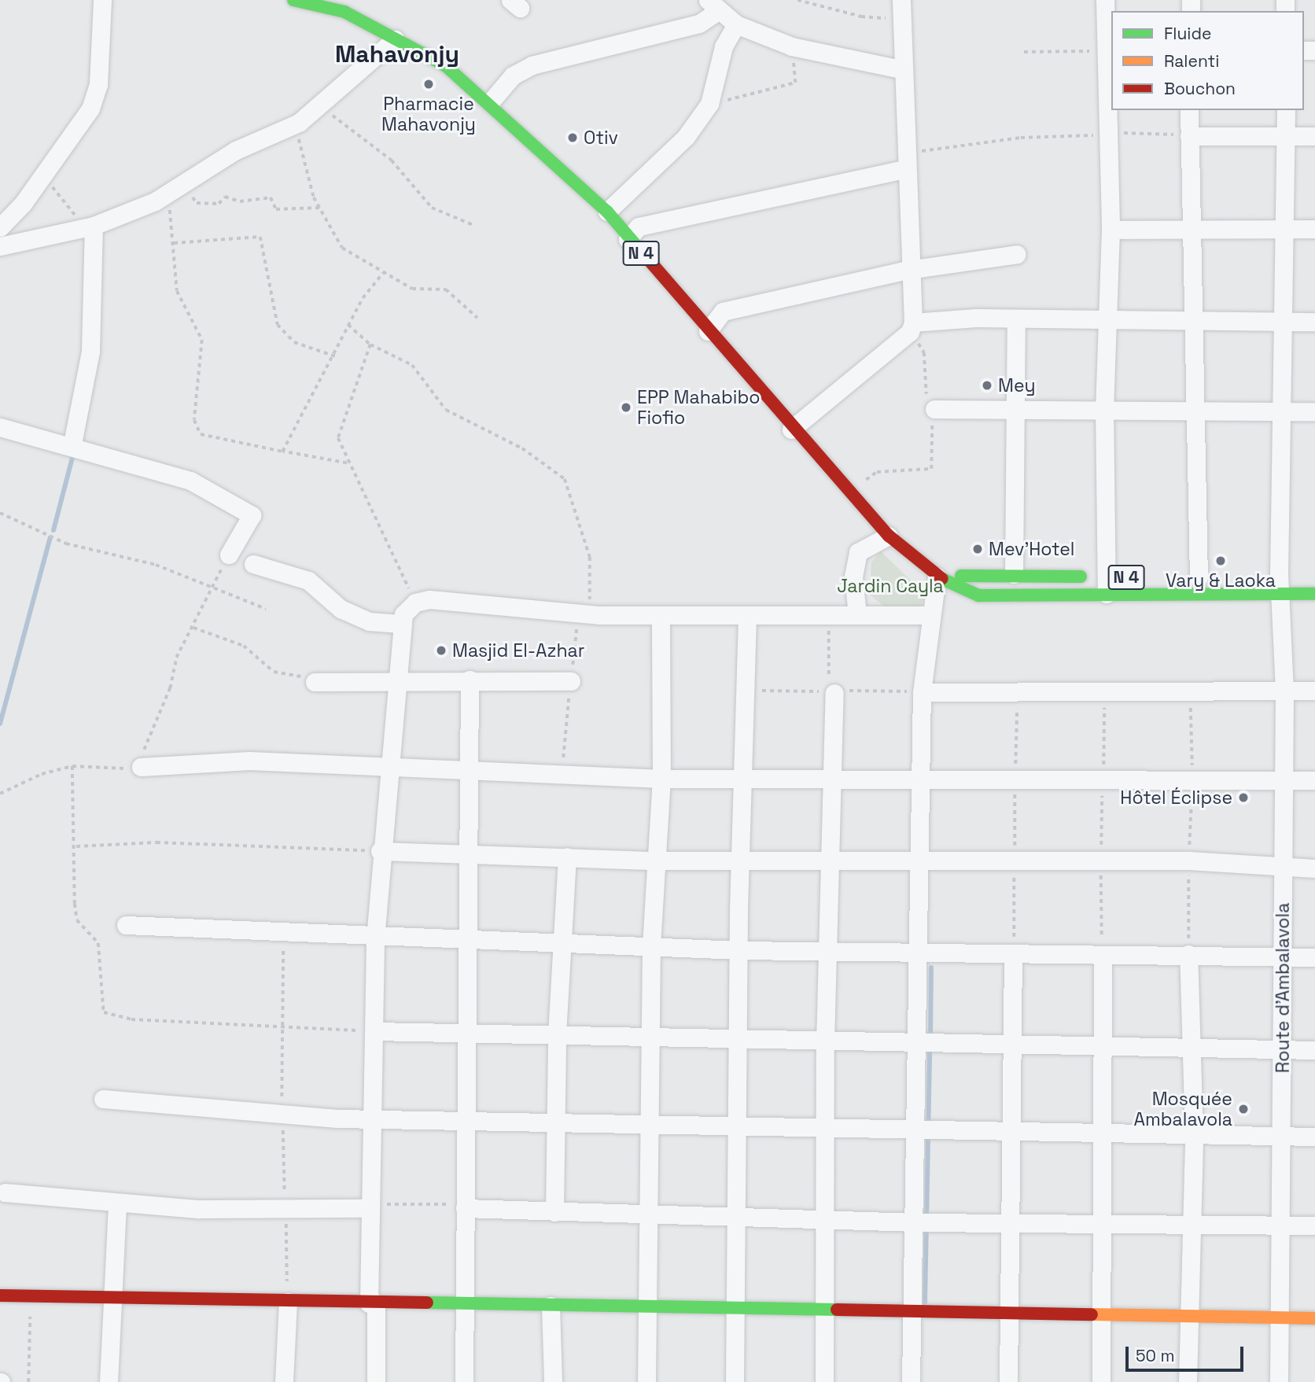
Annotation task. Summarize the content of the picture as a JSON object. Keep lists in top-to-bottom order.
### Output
{
  "streets": {
    "main road": ["N 4"],
    "street": ["Route d'Ambalavola"]
  },
  "crossings": [
    ["N 4", "Route d'Ambalavola"]
  ],
  "districts": ["Mahavonjy"],
  "parks": ["Jardin Cayla"],
  "places": [
    "Pharmacie Mahavonjy",
    "Otiv",
    "Mey",
    "EPP Mahabibo Fiofio",
    "Mev'Hotel",
    "Vary & Laoka",
    "Masjid El-Azhar",
    "Hôtel Éclipse",
    "Mosquée Ambalavola"
  ],
  "legend": ["Fluide", "Ralenti", "Bouchon"],
  "scale_bar": "50 m"
}
